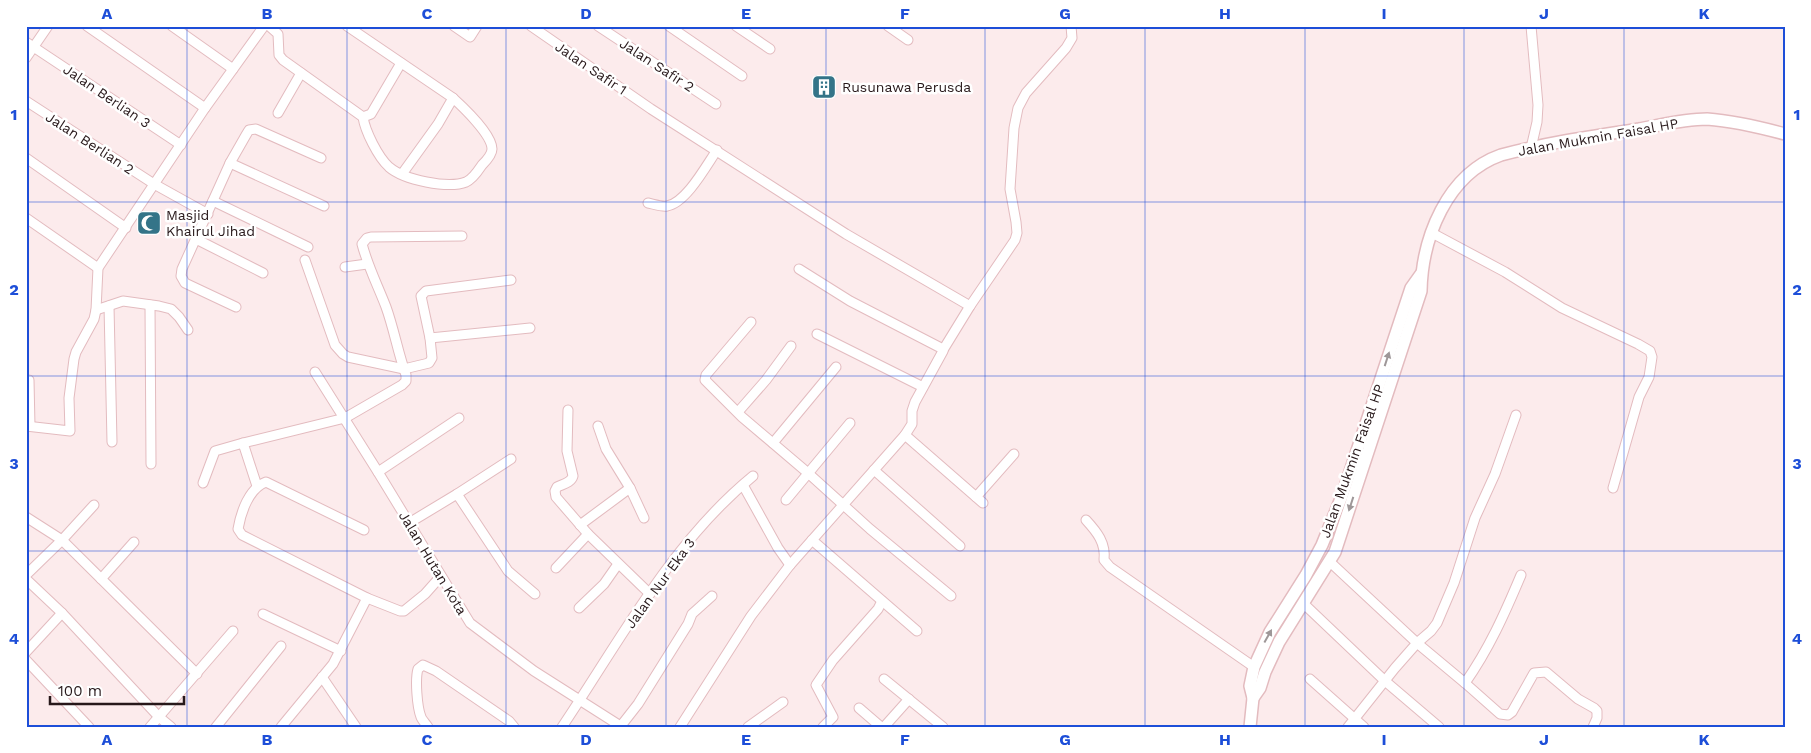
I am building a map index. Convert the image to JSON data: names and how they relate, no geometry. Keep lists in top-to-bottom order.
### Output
{
  "streets": {
    "street": [
      "Jalan Safir 2",
      "Jalan Safir 1",
      "Jalan Berlian 3",
      "Jalan Mukmin Faisal HP",
      "Jalan Berlian 2",
      "Jalan Hutan Kota",
      "Jalan Nur Eka 3"
    ]
  },
  "crossings": [
    ["Jalan Hutan Kota", "Jalan Nur Eka 3"]
  ],
  "places": {
    "building": ["Rusunawa Perusda"],
    "mosque": ["Masjid Khairul Jihad"]
  },
  "scale_bar": "100 m",
  "grid": {
    "columns": [
      "A",
      "B",
      "C",
      "D",
      "E",
      "F",
      "G",
      "H",
      "I",
      "J",
      "K"
    ],
    "rows": [
      "1",
      "2",
      "3",
      "4"
    ]
  }
}
